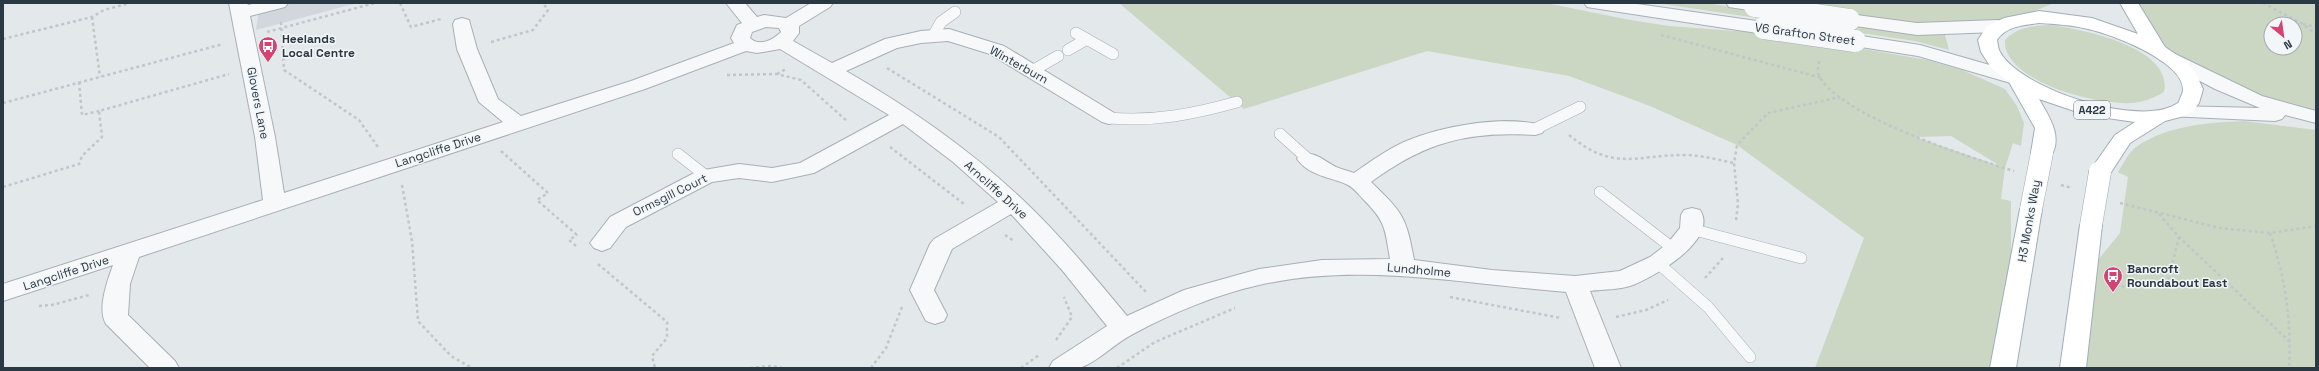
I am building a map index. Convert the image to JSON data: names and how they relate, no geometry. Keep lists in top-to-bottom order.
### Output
{
  "streets": {
    "main road": ["A422", "H3 Monks Way"],
    "street": [
      "V6 Grafton Street",
      "Winterburn",
      "Glovers Lane",
      "Langcliffe Drive",
      "Arncliffe Drive",
      "Ormsgill Court",
      "Lundholme"
    ]
  },
  "crossings": [
    ["V6 Grafton Street", "A422"],
    ["V6 Grafton Street", "H3 Monks Way"],
    ["Winterburn", "Arncliffe Drive"],
    ["Glovers Lane", "Langcliffe Drive"],
    ["A422", "H3 Monks Way"],
    ["Arncliffe Drive", "Ormsgill Court"],
    ["Arncliffe Drive", "Lundholme"]
  ],
  "places": {
    "bus stop": ["Heelands Local Centre", "Bancroft Roundabout East"]
  },
  "north": "bottom right"
}
